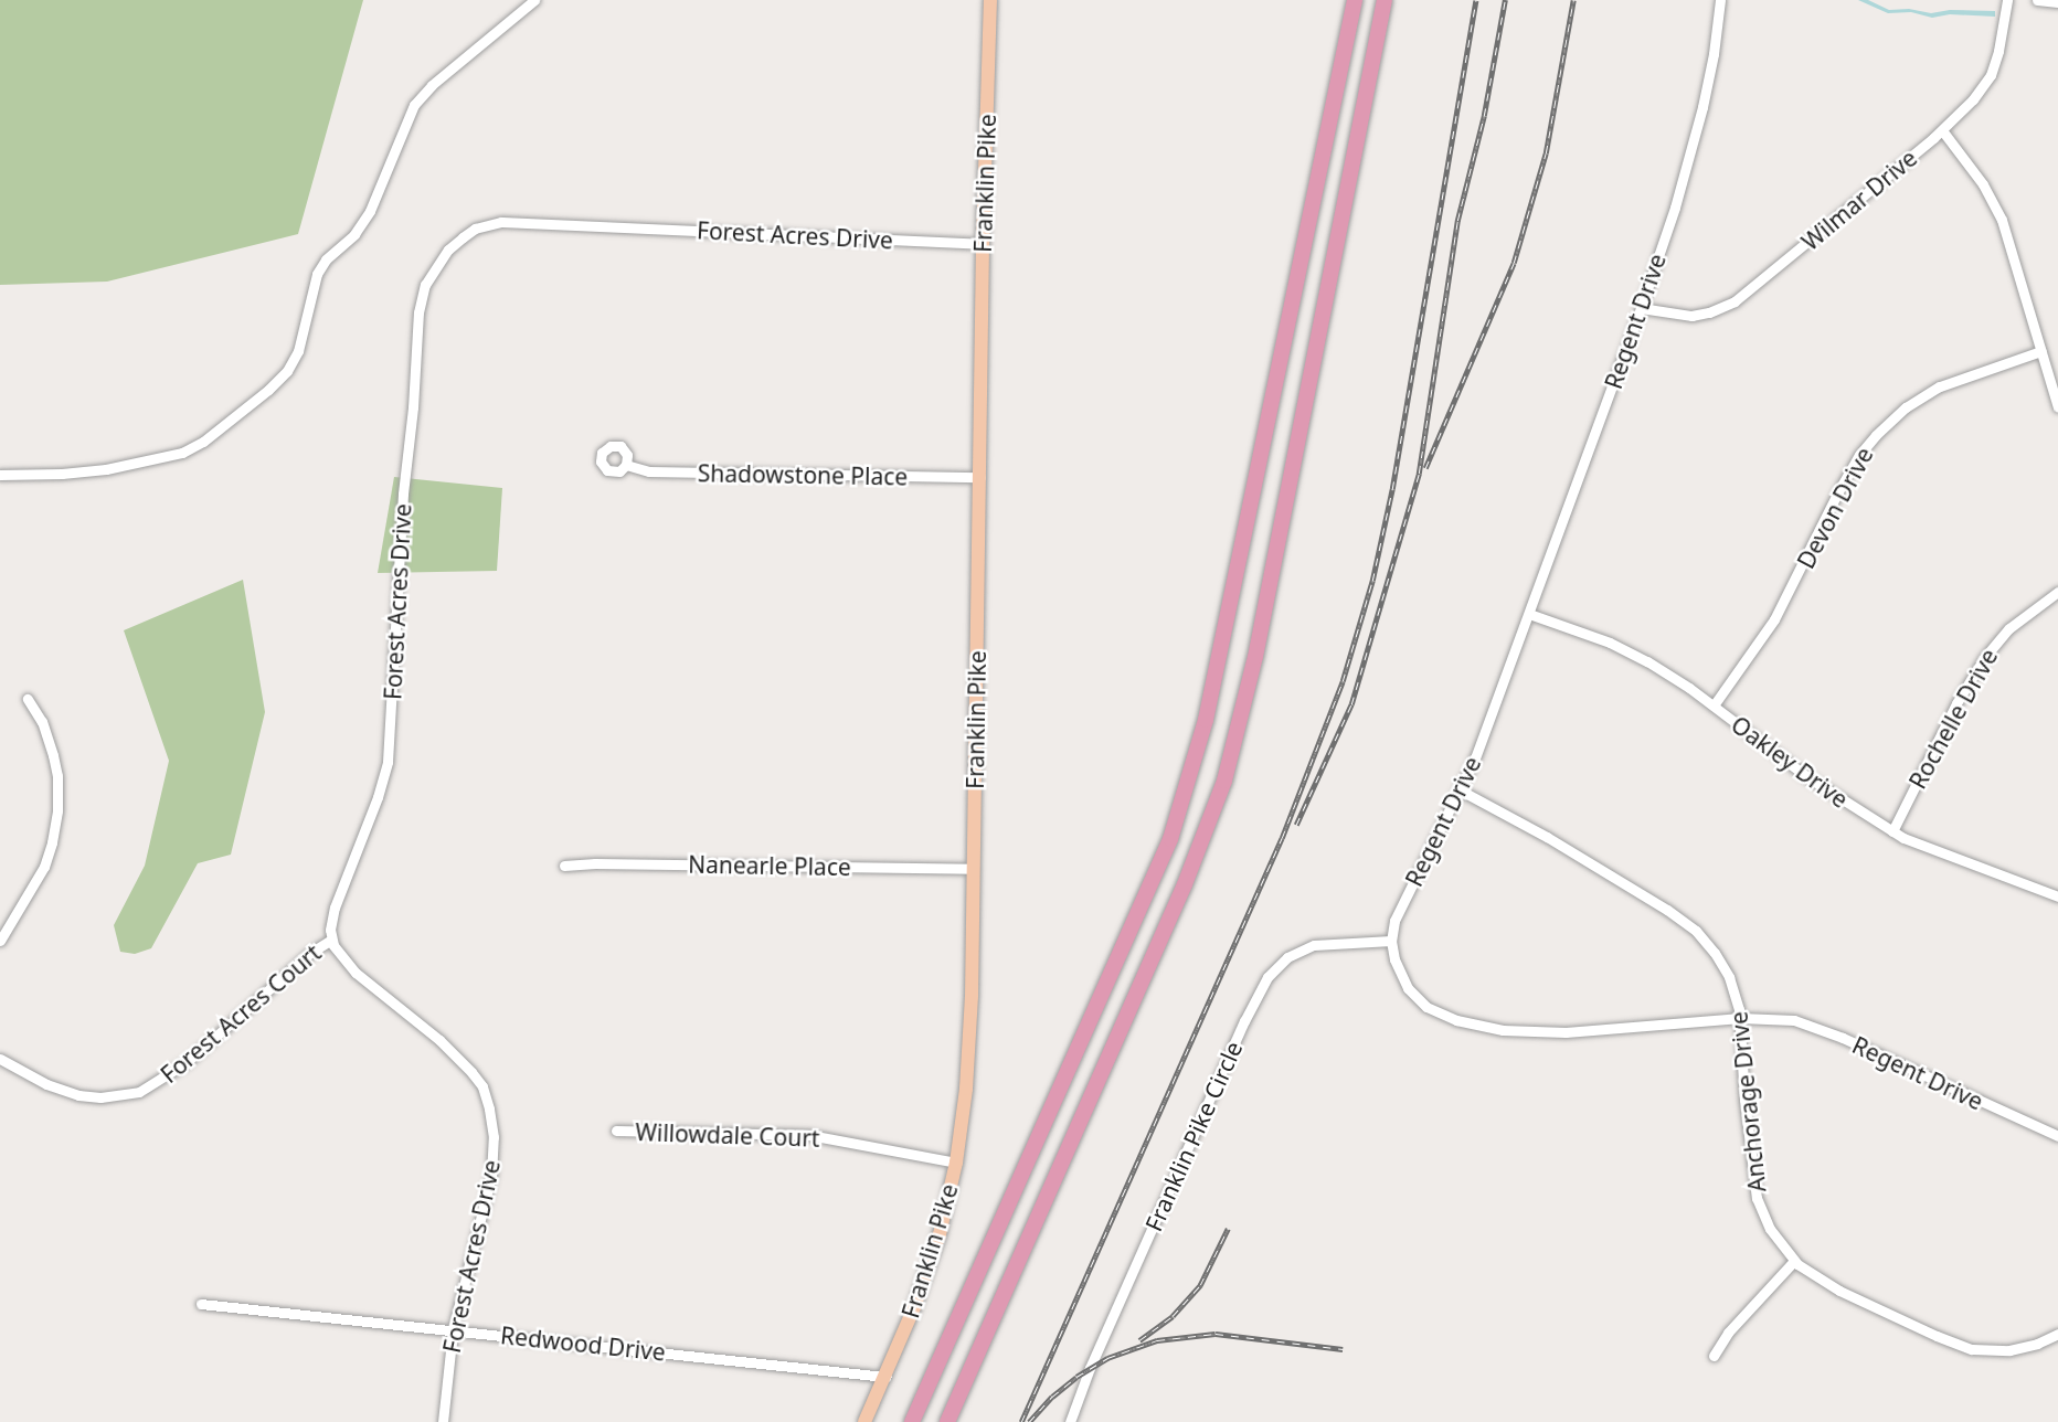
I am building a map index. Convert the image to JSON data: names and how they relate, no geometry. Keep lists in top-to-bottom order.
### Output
{
  "streets": {
    "main road": ["Franklin Pike"],
    "street": [
      "Wilmar Drive",
      "Forest Acres Drive",
      "Regent Drive",
      "Shadowstone Place",
      "Devon Drive",
      "Rochelle Drive",
      "Oakley Drive",
      "Nanearle Place",
      "Forest Acres Court",
      "Anchorage Drive",
      "Willowdale Court",
      "Franklin Pike Circle",
      "Redwood Drive"
    ]
  },
  "crossings": [
    ["Franklin Pike", "Forest Acres Drive"],
    ["Franklin Pike", "Shadowstone Place"],
    ["Franklin Pike", "Nanearle Place"],
    ["Franklin Pike", "Willowdale Court"],
    ["Franklin Pike", "Redwood Drive"],
    ["Wilmar Drive", "Regent Drive"],
    ["Forest Acres Drive", "Forest Acres Court"],
    ["Forest Acres Drive", "Redwood Drive"],
    ["Regent Drive", "Oakley Drive"],
    ["Regent Drive", "Anchorage Drive"],
    ["Regent Drive", "Franklin Pike Circle"],
    ["Devon Drive", "Oakley Drive"],
    ["Rochelle Drive", "Oakley Drive"]
  ]
}
